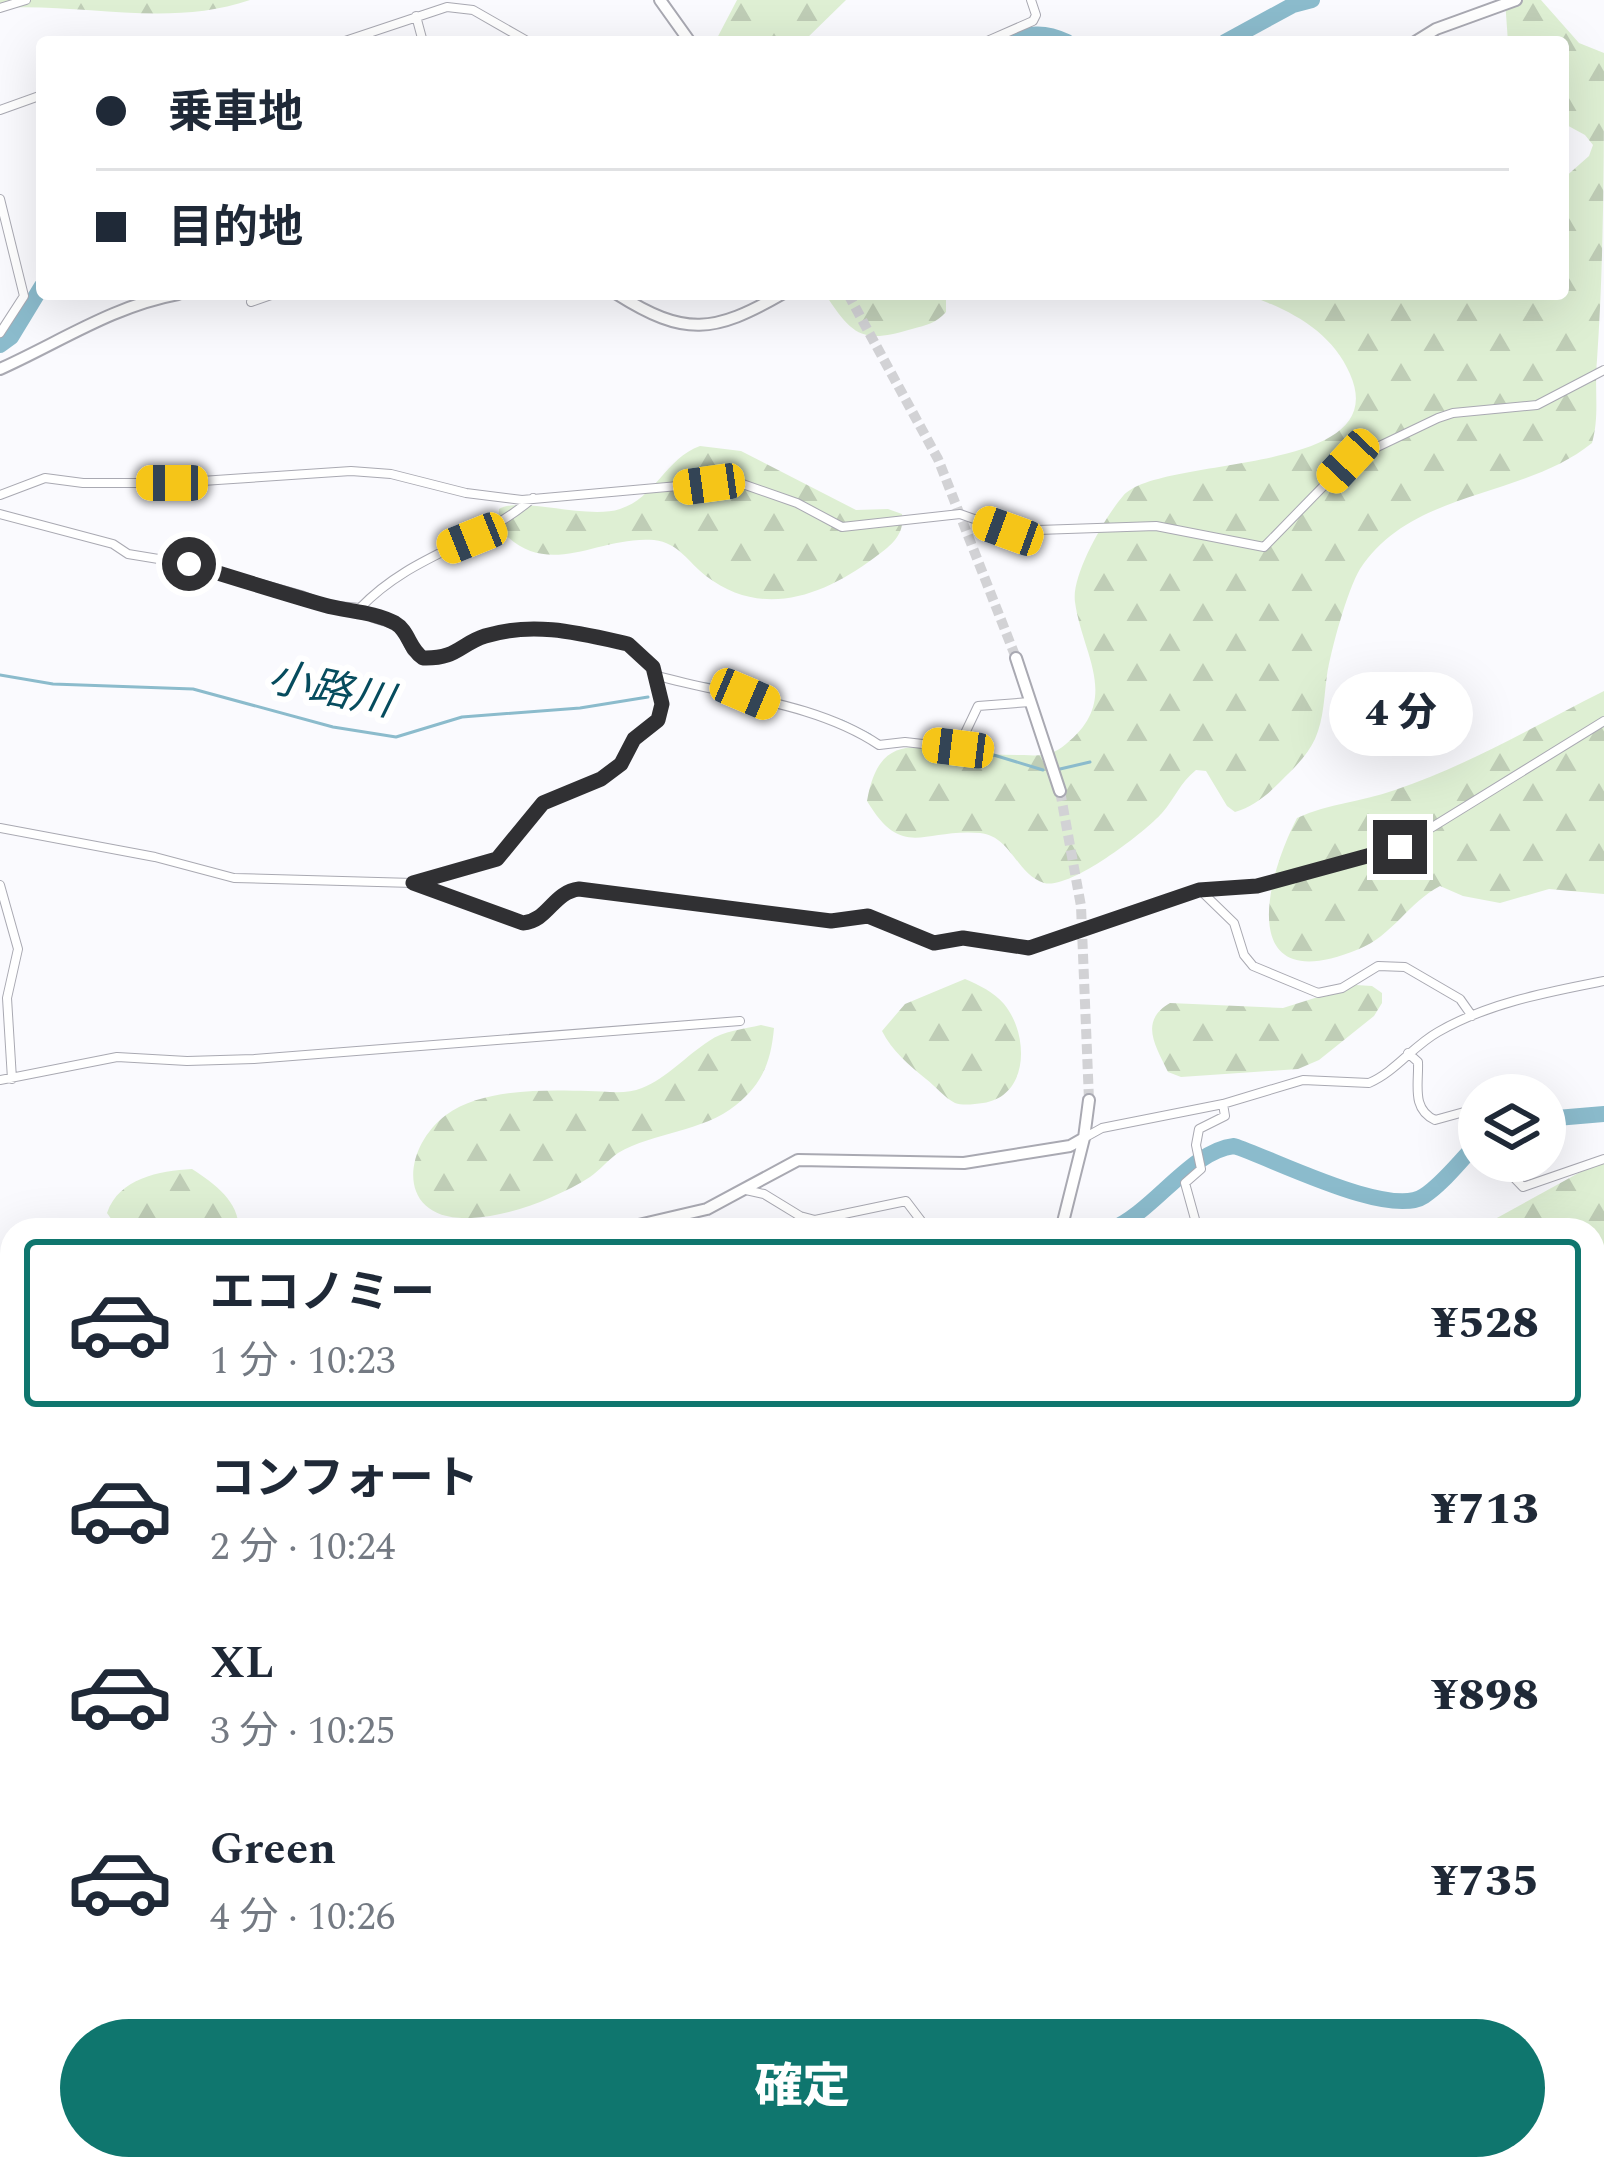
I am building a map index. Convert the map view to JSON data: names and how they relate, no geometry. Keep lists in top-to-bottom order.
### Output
{
  "water": ["小路川"],
  "page": {
    "banner": ["乗車地", "目的地"],
    "bubble": "4 分",
    "list": [
      {
        "name": "エコノミー",
        "note": "1 分 · 10:23",
        "value": "¥528"
      },
      {
        "name": "コンフォート",
        "note": "2 分 · 10:24",
        "value": "¥713"
      },
      {
        "name": "XL",
        "note": "3 分 · 10:25",
        "value": "¥898"
      },
      {
        "name": "Green",
        "note": "4 分 · 10:26",
        "value": "¥735"
      }
    ],
    "buttons": "確定"
  }
}
